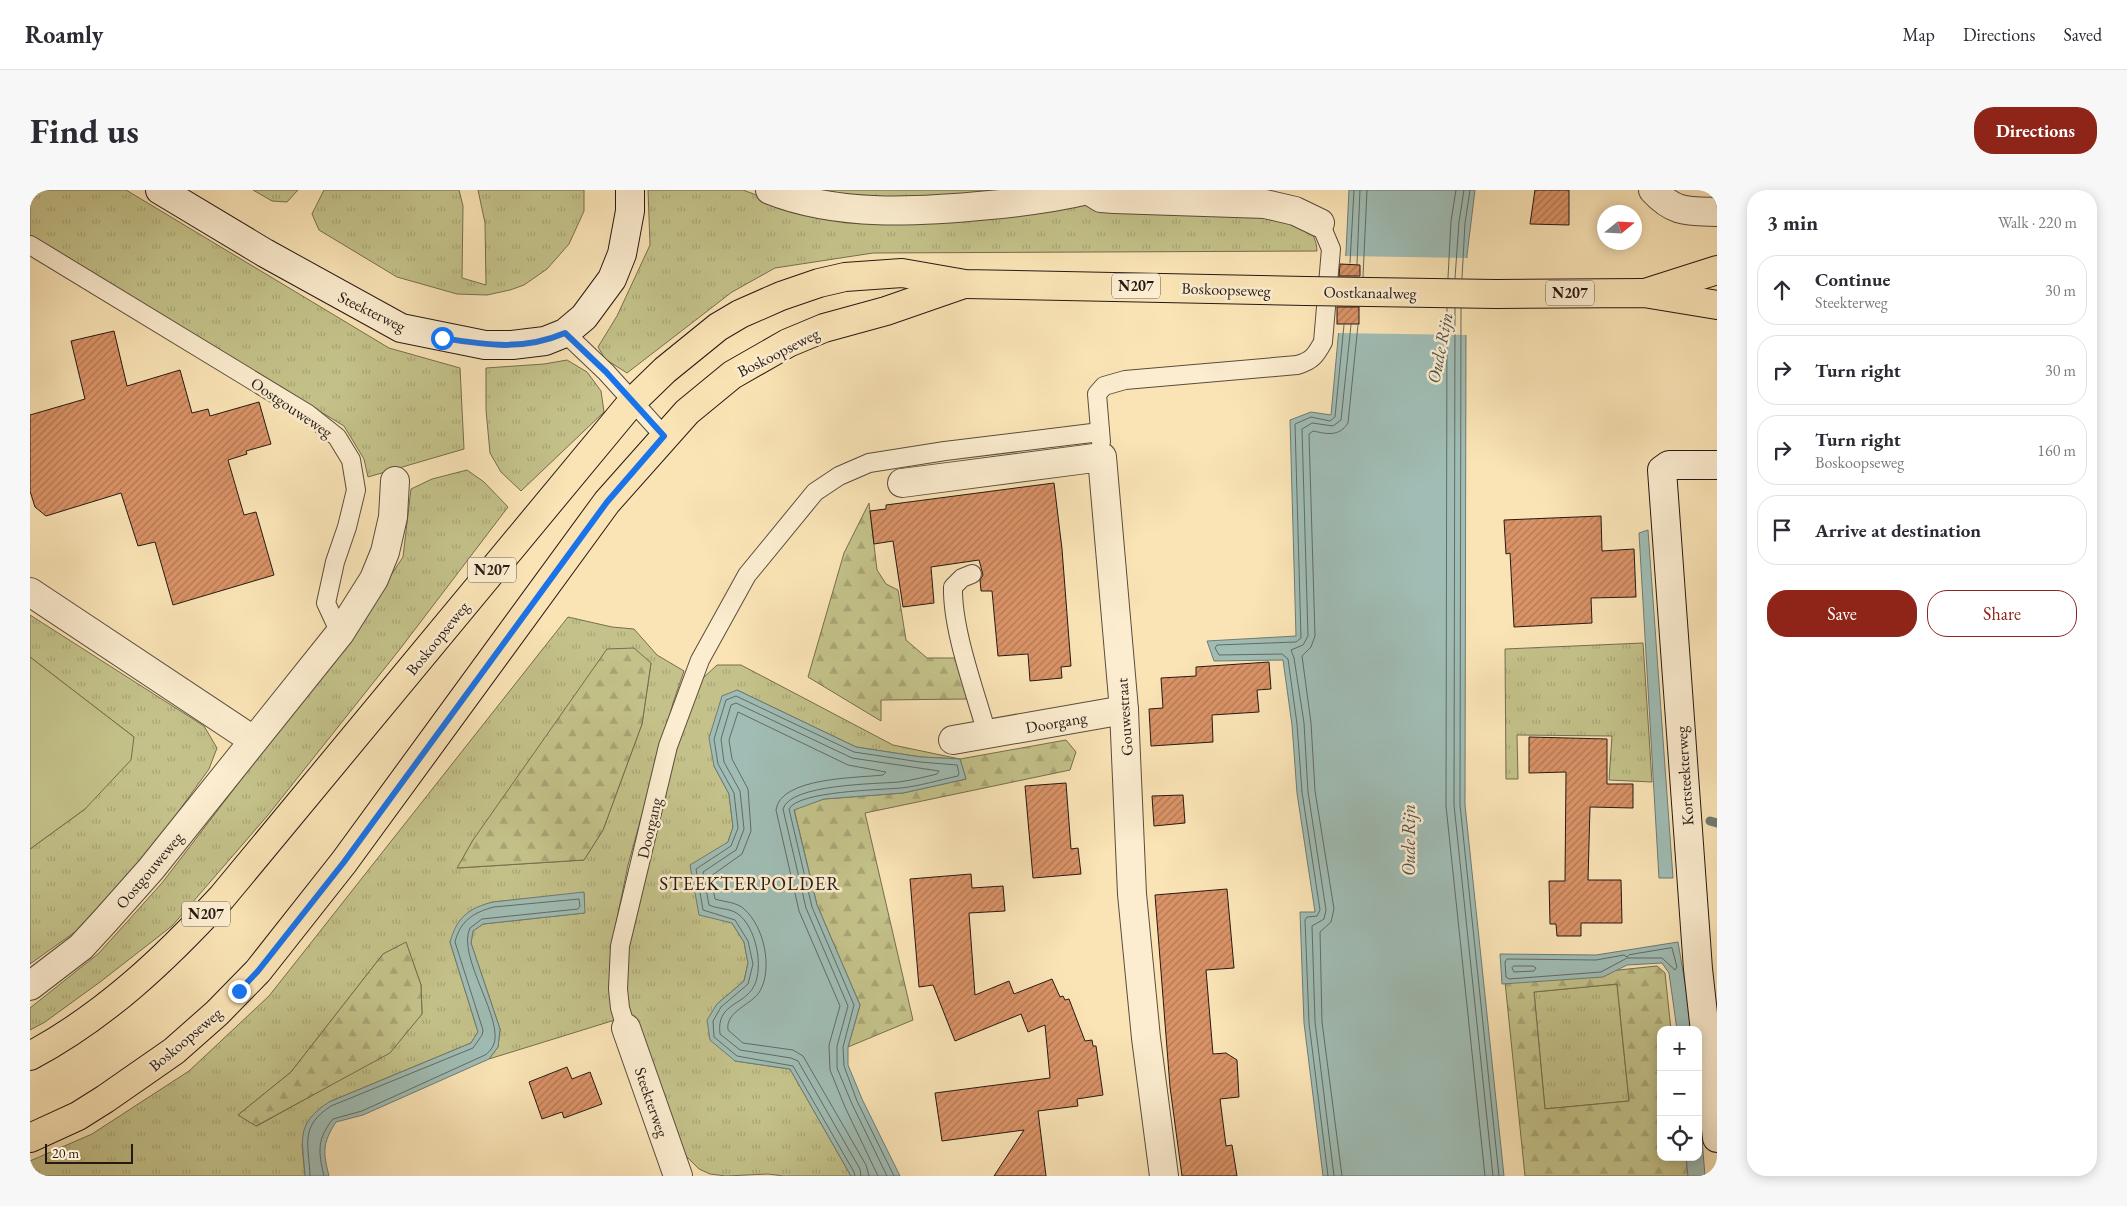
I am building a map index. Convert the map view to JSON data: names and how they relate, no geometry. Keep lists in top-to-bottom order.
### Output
{
  "streets": {
    "main road": ["N207", "Boskoopseweg", "Oostkanaalweg"],
    "street": [
      "Steekterweg",
      "Oostgouweweg",
      "Gouwestraat",
      "Doorgang",
      "Kortsteekterweg"
    ]
  },
  "crossings": [
    ["Boskoopseweg", "Oostkanaalweg"],
    ["Steekterweg", "Doorgang"],
    ["Gouwestraat", "Doorgang"]
  ],
  "districts": ["STEEKTERPOLDER"],
  "water": ["Oude Rijn"],
  "scale_bar": "20 m",
  "north": "right",
  "page": {
    "header": "Roamly",
    "nav": ["Map", "Directions", "Saved"],
    "buttons": [
      "Directions",
      ["Save", "Share"]
    ],
    "title": "Find us",
    "heading": ["3 min", "Walk · 220 m"],
    "list": [
      ["Continue", "Steekterweg", "30 m"],
      ["Turn right", "30 m"],
      ["Turn right", "Boskoopseweg", "160 m"],
      "Arrive at destination"
    ],
    "map_buttons": ["+", "−"],
    "scale": "20 m"
  }
}
